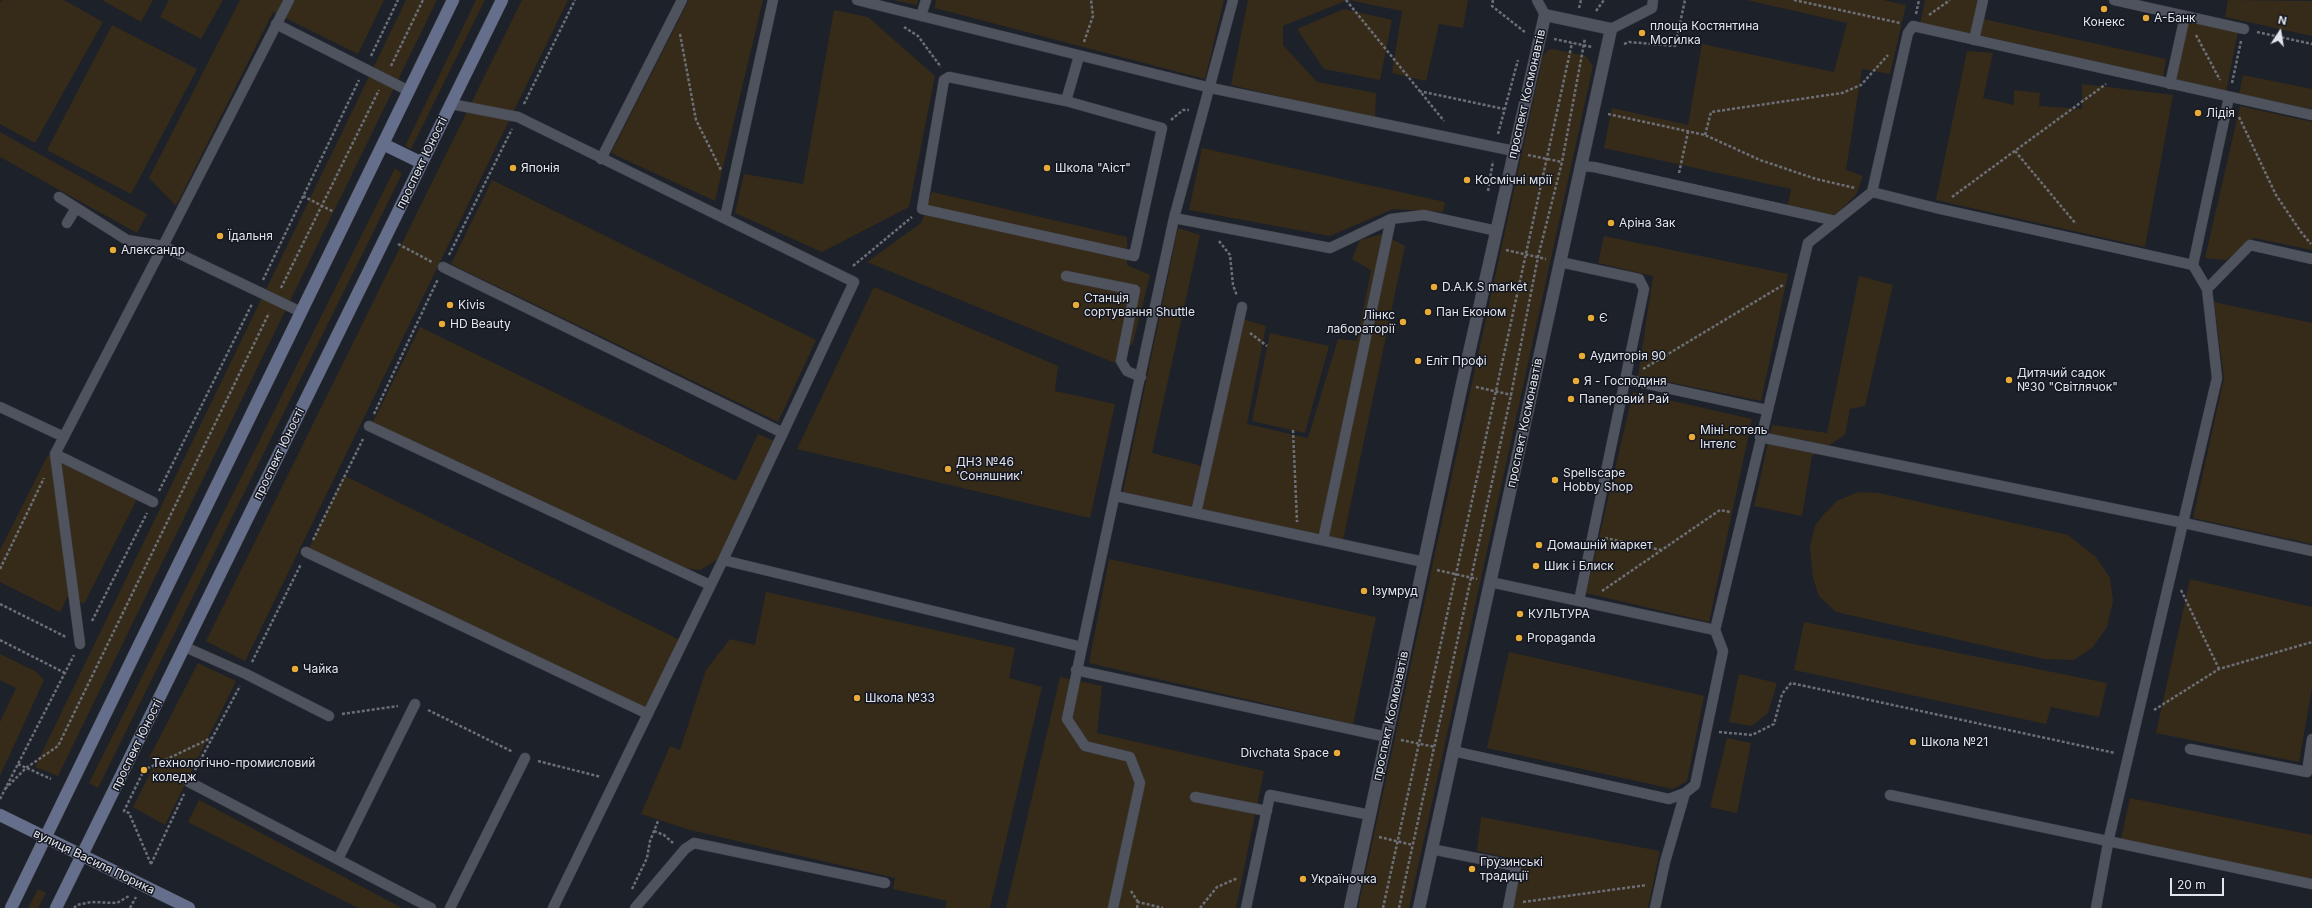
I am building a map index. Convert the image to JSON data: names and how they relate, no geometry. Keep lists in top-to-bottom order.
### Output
{
  "streets": {
    "main road": ["проспект Юності", "вулиця Василя Порика"],
    "street": ["проспект Космонавтів"]
  },
  "crossings": [
    ["проспект Юності", "вулиця Василя Порика"]
  ],
  "places": [
    "Конекс",
    "А-Банк",
    "площа Костянтина Могилка",
    "Лідія",
    "Японія",
    "Школа \"Аіст\"",
    "Космічні мрії",
    "Аріна Зак",
    "Їдальня",
    "Александр",
    "D.A.K.S market",
    "Kivis",
    "Станція сортування Shuttle",
    "Пан Економ",
    "Є",
    "Лінкс лабораторії",
    "HD Beauty",
    "Аудиторія 90",
    "Еліт Профі",
    "Дитячий садок №30 \"Світлячок\"",
    "Я - Господиня",
    "Паперовий Рай",
    "Міні-готель Інтелс",
    "ДНЗ №46 'Соняшник'",
    "Spellscape Hobby Shop",
    "Домашній маркет",
    "Шик і Блиск",
    "Ізумруд",
    "КУЛЬТУРА",
    "Propaganda",
    "Чайка",
    "Школа №33",
    "Школа №21",
    "Divchata Space",
    "Технологічно-промисловий коледж",
    "Грузинські традиції",
    "Україночка"
  ],
  "scale_bar": "20 m",
  "north": "top"
}
